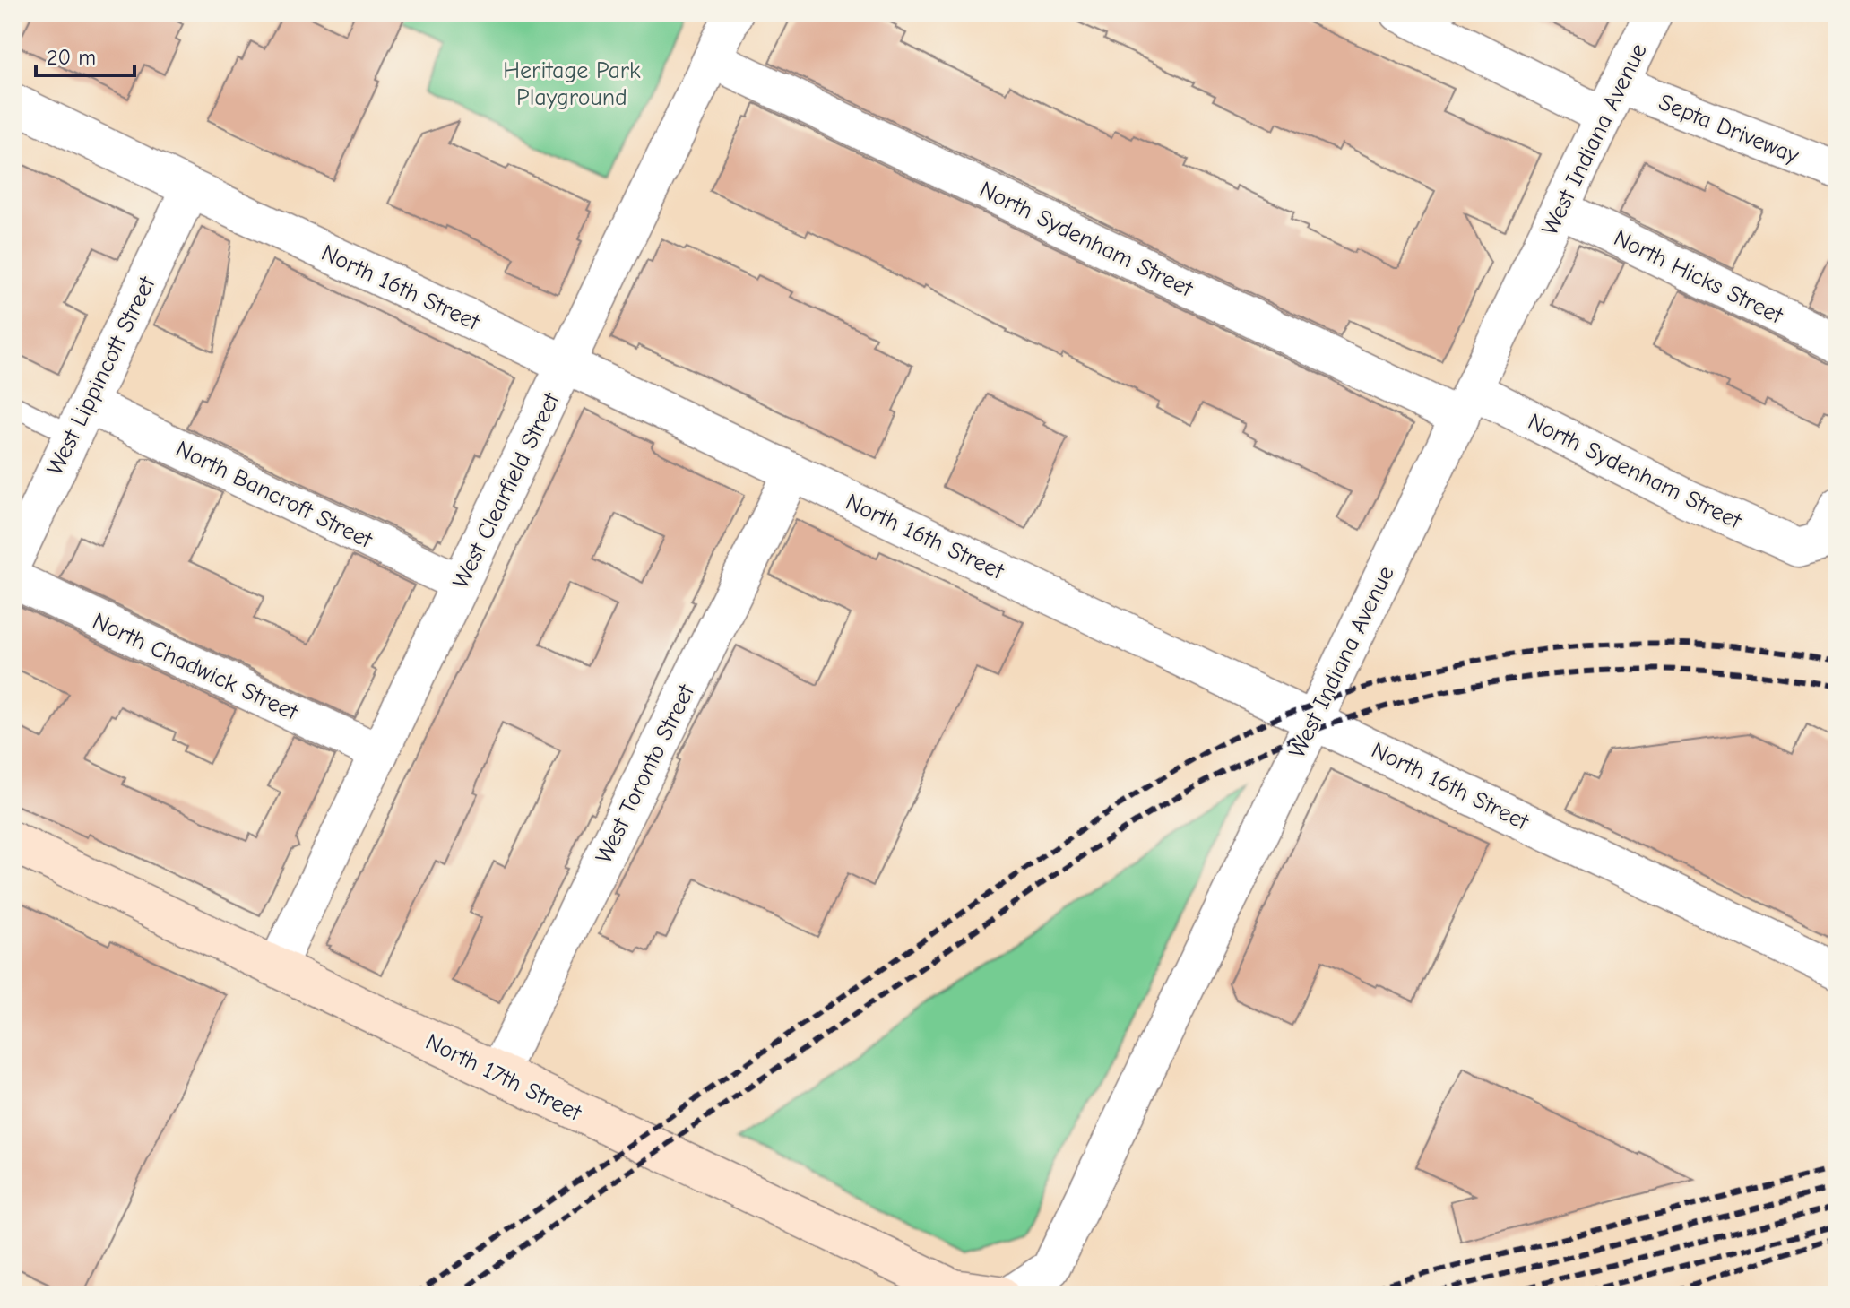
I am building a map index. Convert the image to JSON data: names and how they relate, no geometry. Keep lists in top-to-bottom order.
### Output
{
  "streets": {
    "street": [
      "Septa Driveway",
      "West Indiana Avenue",
      "North Sydenham Street",
      "North Hicks Street",
      "North 16th Street",
      "West Lippincott Street",
      "West Clearfield Street",
      "North Bancroft Street",
      "North Chadwick Street",
      "West Toronto Street",
      "North 17th Street"
    ]
  },
  "crossings": [
    ["Septa Driveway", "West Indiana Avenue"],
    ["West Indiana Avenue", "North Sydenham Street"],
    ["West Indiana Avenue", "North Hicks Street"],
    ["West Indiana Avenue", "North 16th Street"],
    ["North Sydenham Street", "West Clearfield Street"],
    ["North 16th Street", "West Lippincott Street"],
    ["North 16th Street", "West Clearfield Street"],
    ["North 16th Street", "West Toronto Street"],
    ["West Lippincott Street", "North Bancroft Street"],
    ["West Clearfield Street", "North Bancroft Street"],
    ["West Clearfield Street", "North Chadwick Street"],
    ["West Clearfield Street", "North 17th Street"],
    ["West Toronto Street", "North 17th Street"]
  ],
  "parks": ["Heritage Park Playground"],
  "scale_bar": "20 m"
}
